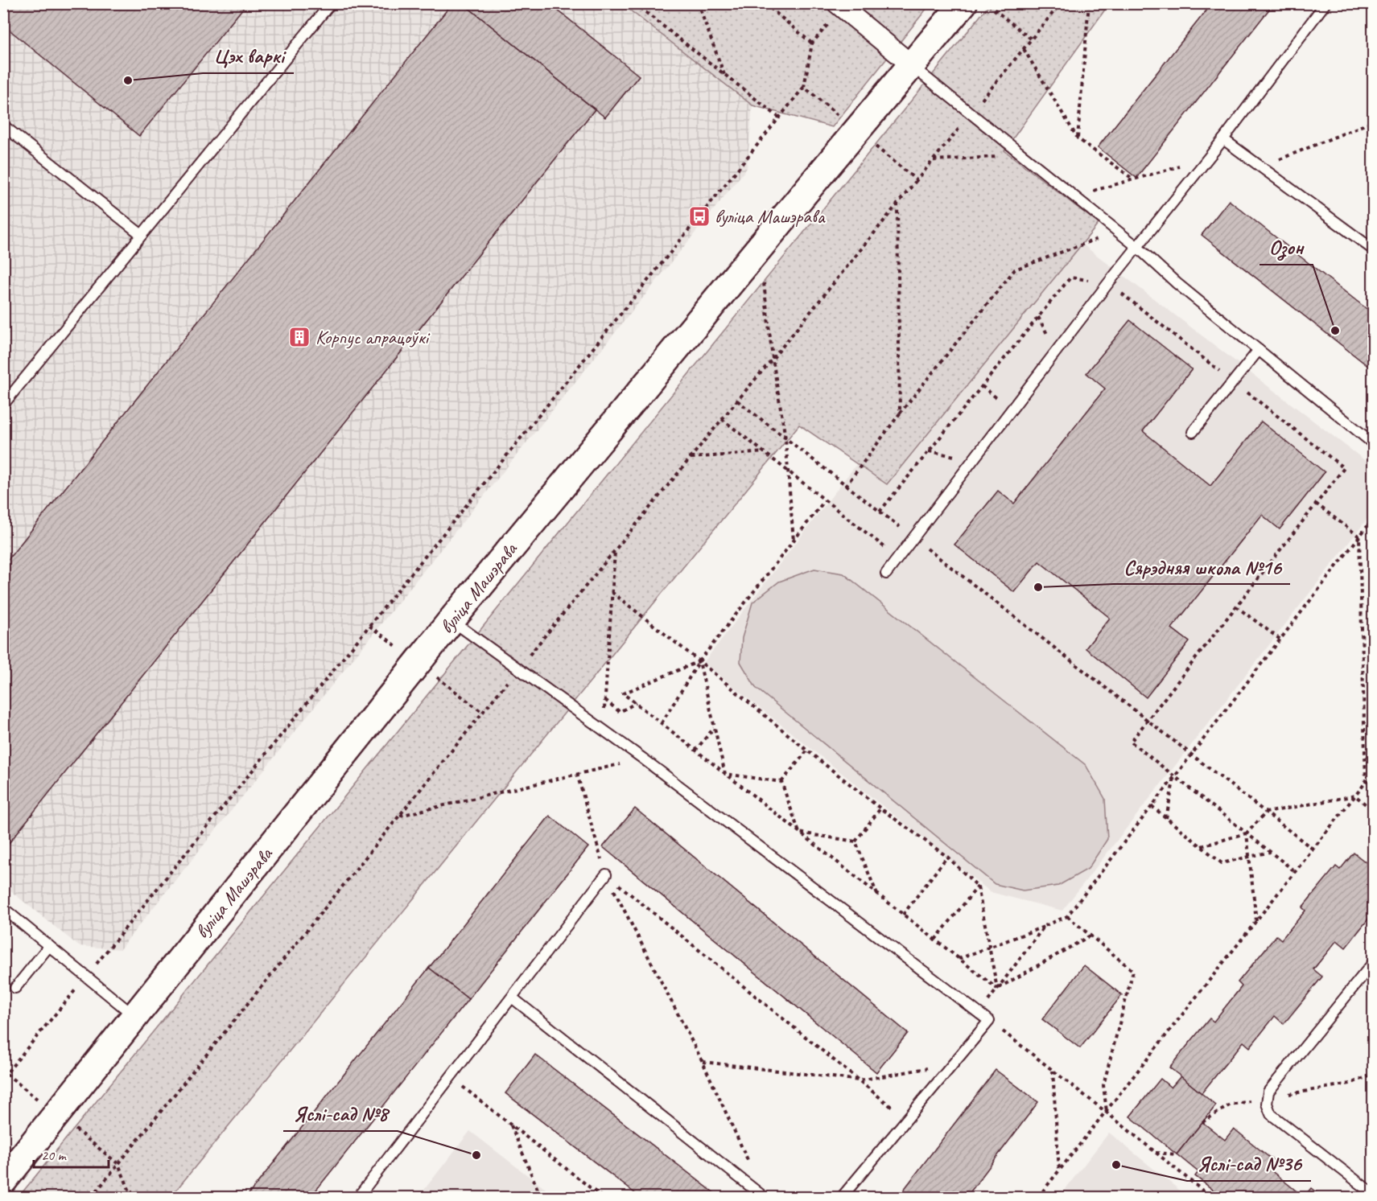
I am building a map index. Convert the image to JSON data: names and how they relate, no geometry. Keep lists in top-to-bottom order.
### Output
{
  "streets": {
    "street": ["вуліца Машэрава"]
  },
  "places": {
    "other": [
      "Цэх варкі",
      "Озон",
      "Сярэдняя школа №16",
      "Яслі-сад №8",
      "Яслі-сад №36"
    ],
    "bus stop": ["вуліца Машэрава"],
    "building": ["Корпус апрацоўкі"]
  },
  "scale_bar": "20 m"
}
